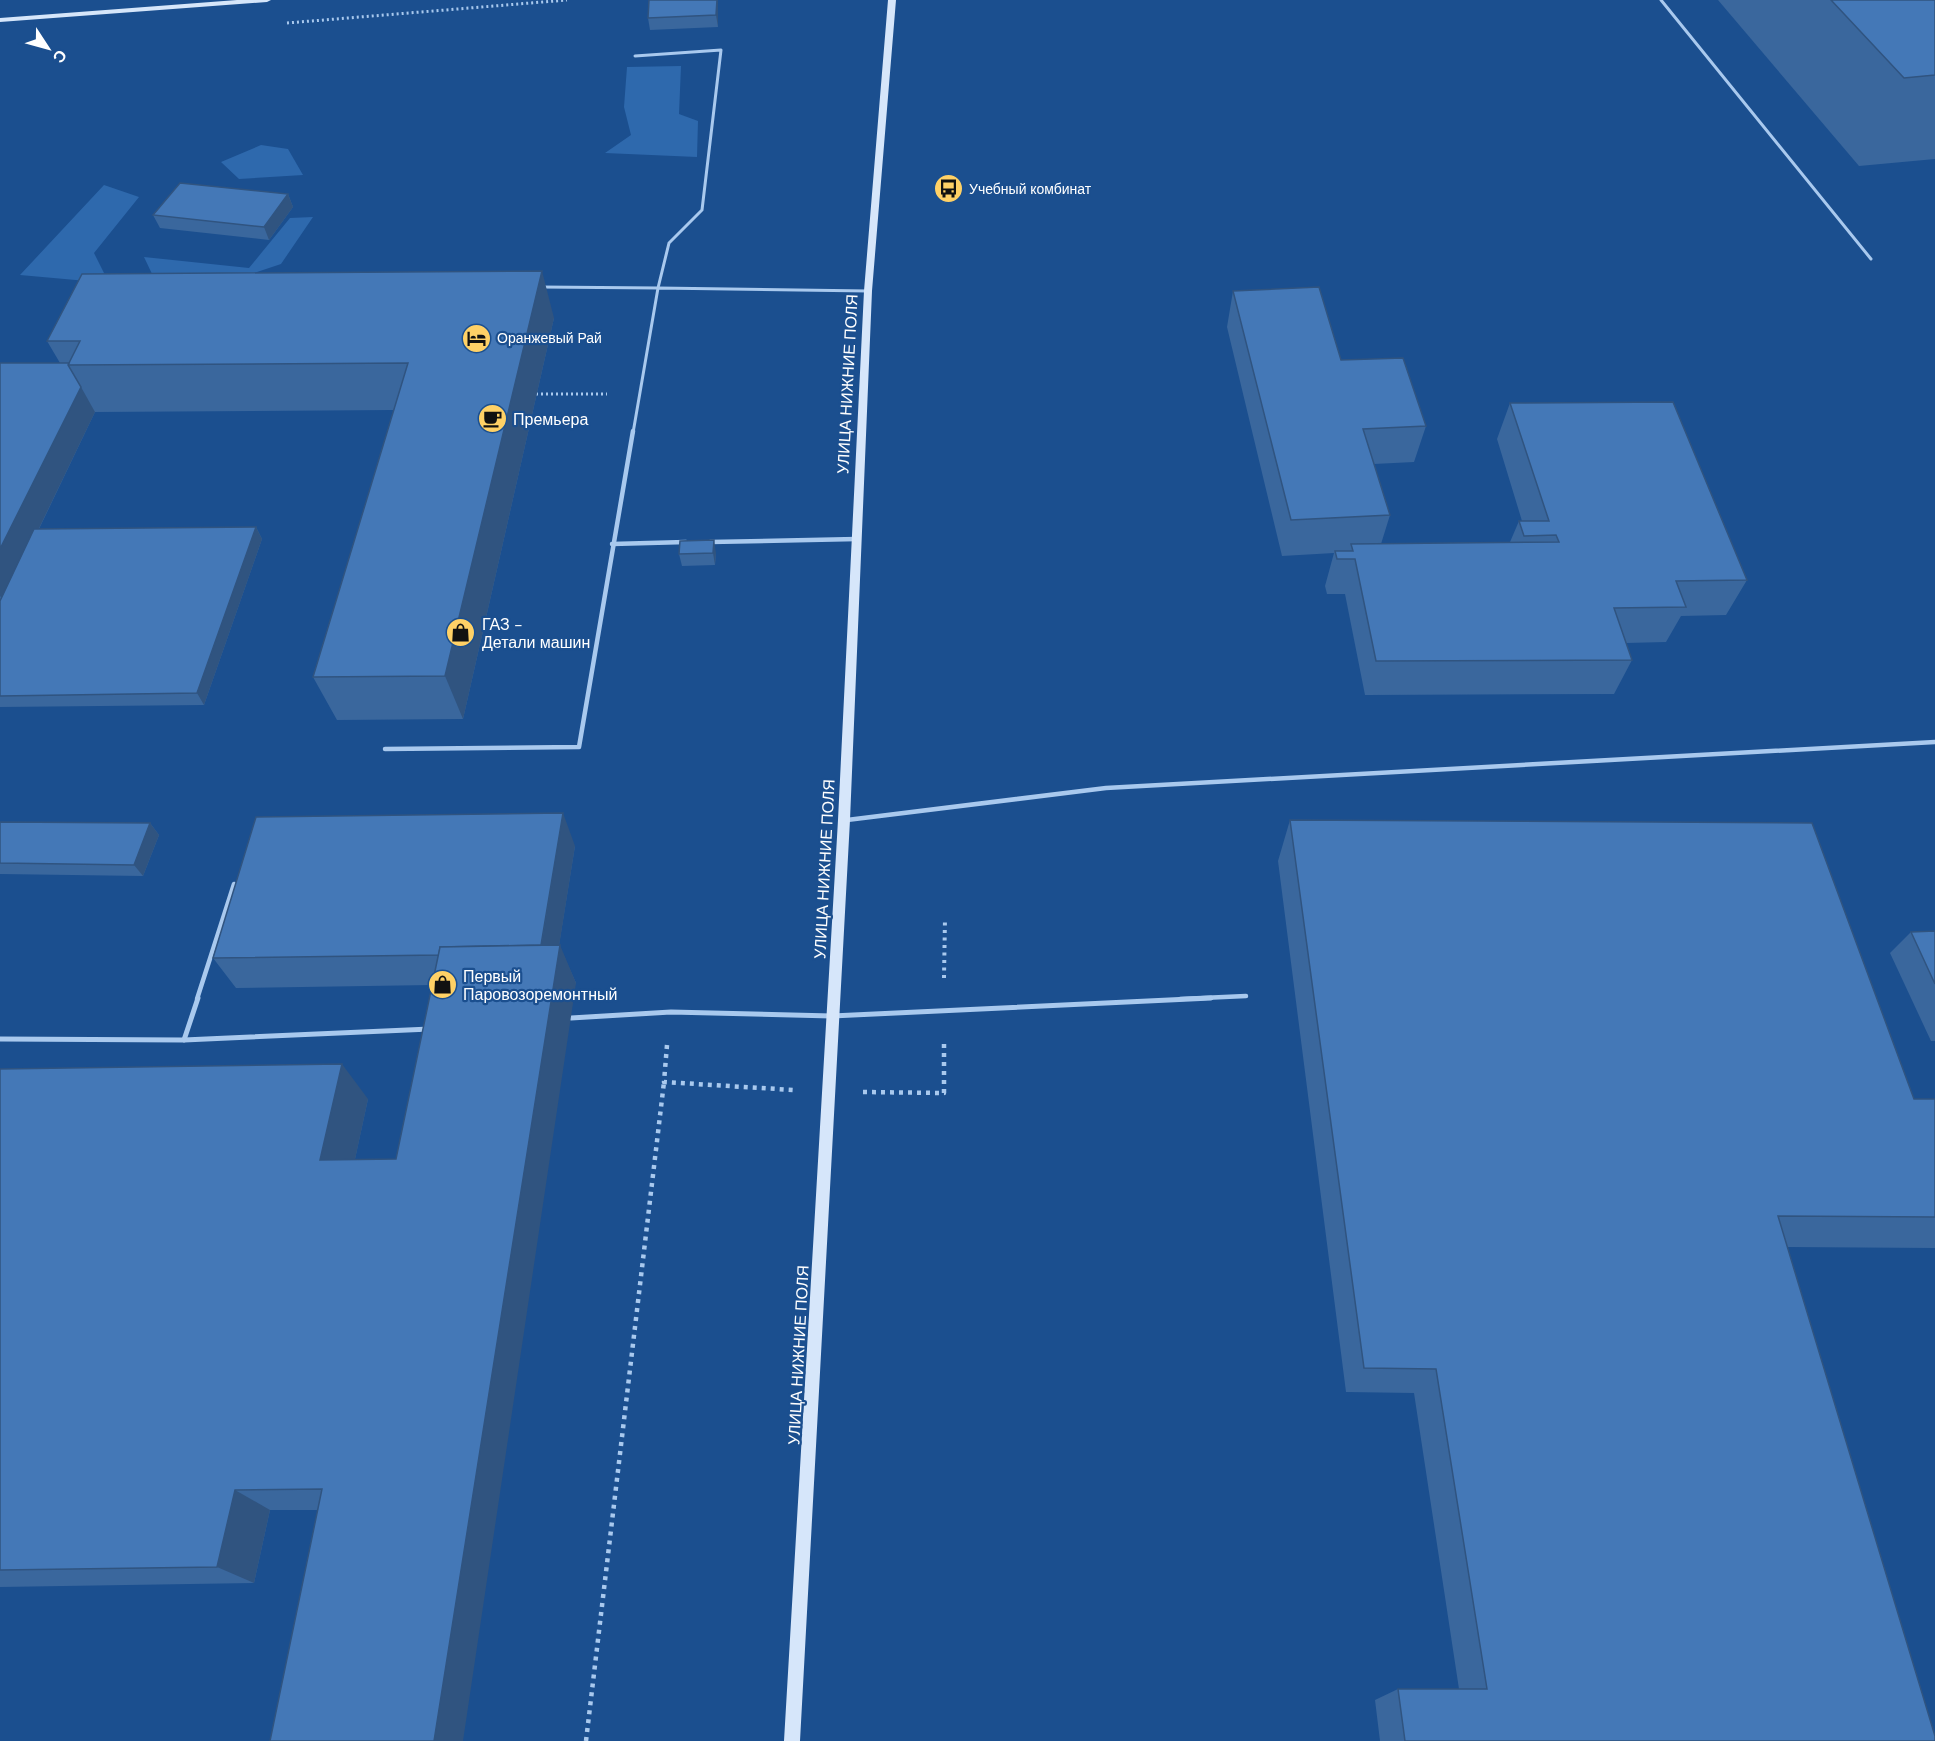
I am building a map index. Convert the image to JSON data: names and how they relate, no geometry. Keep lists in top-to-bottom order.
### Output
{
  "streets": {
    "main road": ["УЛИЦА НИЖНИЕ ПОЛЯ"]
  },
  "places": {
    "bus stop": ["Учебный комбинат"],
    "hotel": ["Оранжевый Рай"],
    "cafe": ["Премьера"],
    "shop": ["ГАЗ - Детали машин", "Первый Паровозоремонтный"]
  },
  "north": "bottom right"
}
